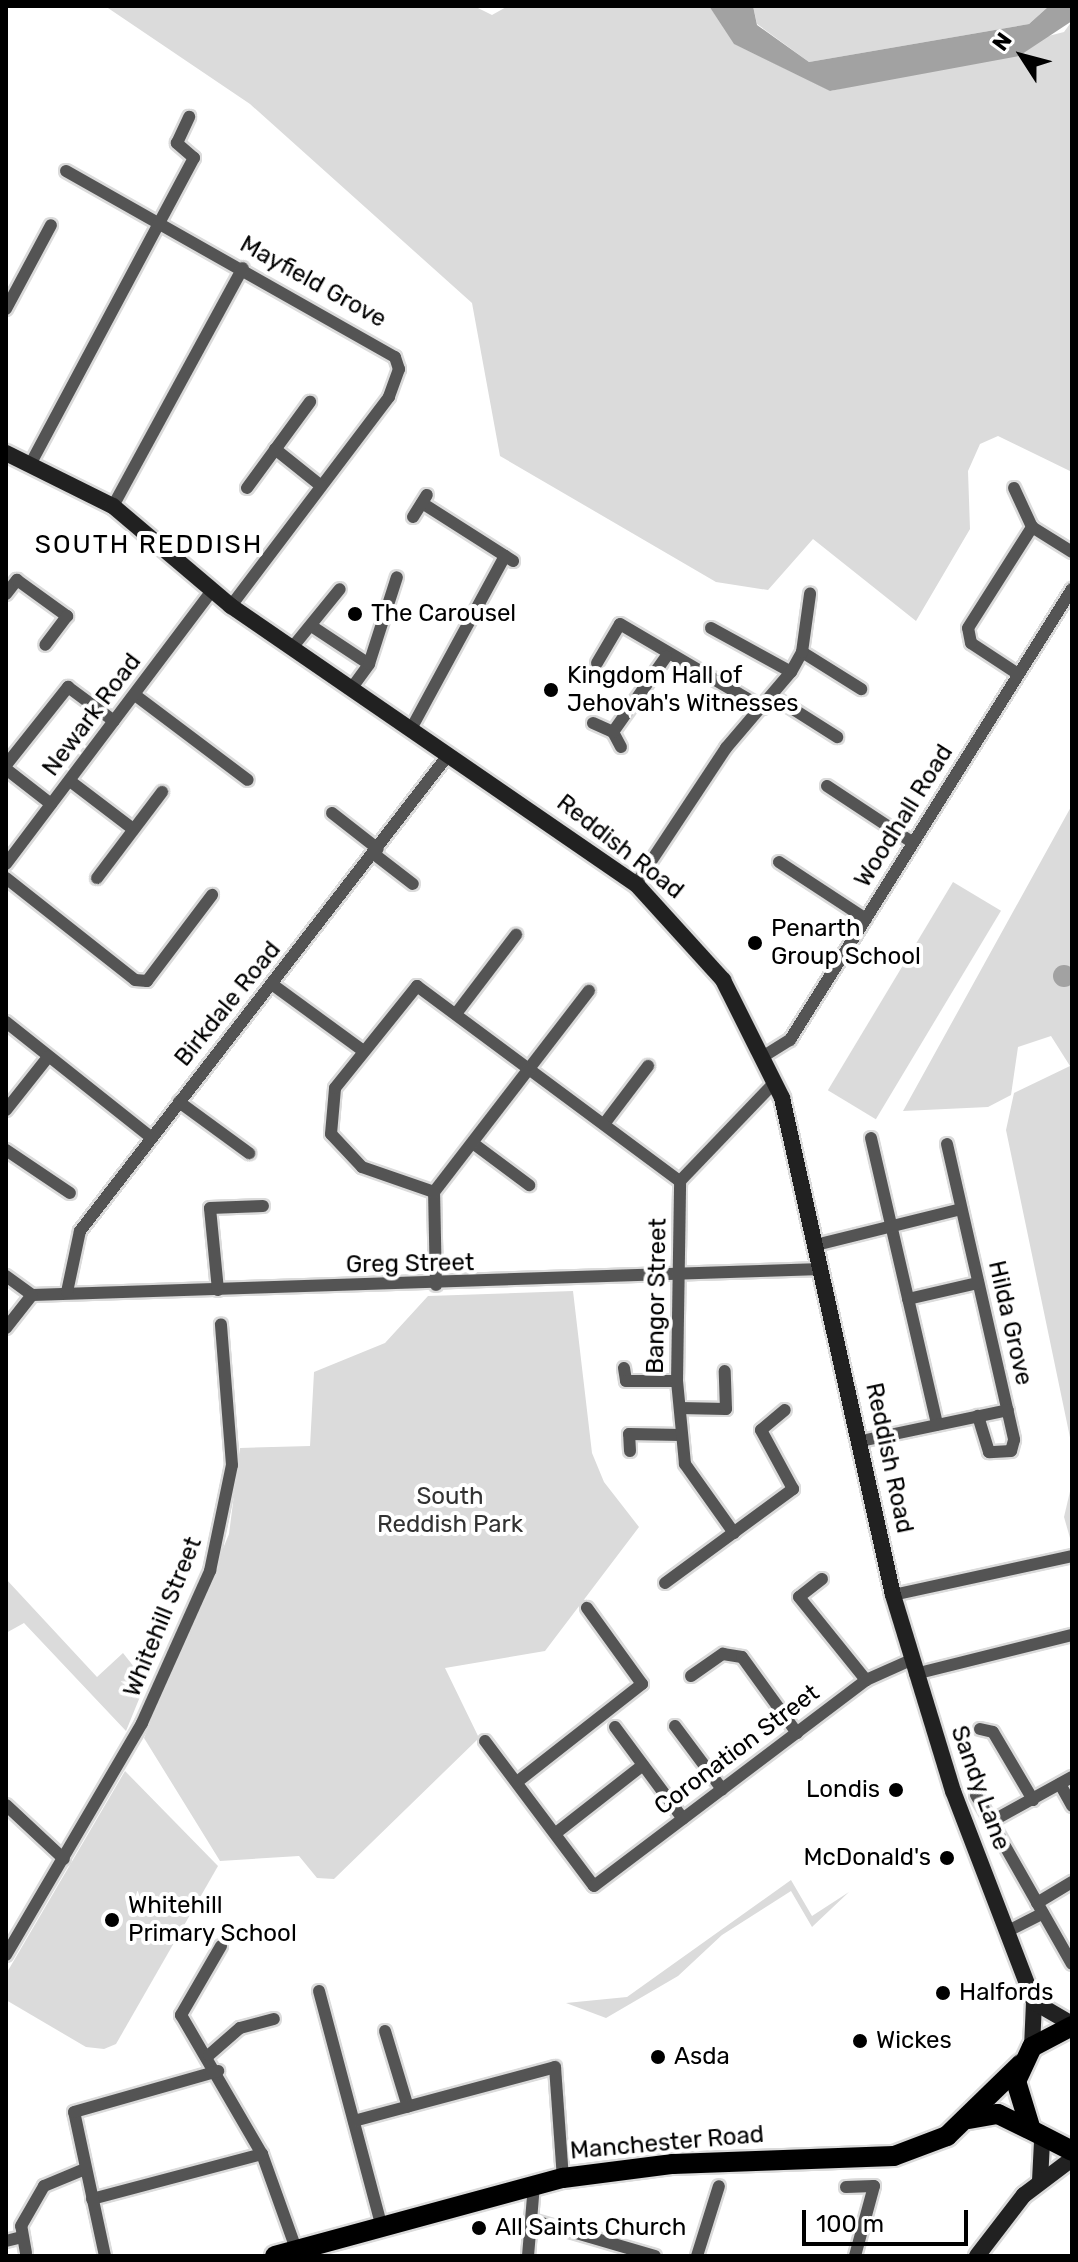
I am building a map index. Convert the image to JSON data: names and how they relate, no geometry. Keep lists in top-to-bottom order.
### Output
{
  "streets": {
    "main road": ["Reddish Road", "Sandy Lane", "Manchester Road"],
    "street": [
      "Mayfield Grove",
      "Newark Road",
      "Woodhall Road",
      "Birkdale Road",
      "Greg Street",
      "Bangor Street",
      "Hilda Grove",
      "Whitehill Street",
      "Coronation Street"
    ]
  },
  "crossings": [
    ["Mayfield Grove", "Reddish Road"],
    ["Newark Road", "Reddish Road"],
    ["Woodhall Road", "Reddish Road"],
    ["Reddish Road", "Birkdale Road"],
    ["Reddish Road", "Greg Street"],
    ["Reddish Road", "Coronation Street"],
    ["Reddish Road", "Sandy Lane"],
    ["Birkdale Road", "Greg Street"],
    ["Greg Street", "Bangor Street"],
    ["Coronation Street", "Sandy Lane"],
    ["Sandy Lane", "Manchester Road"]
  ],
  "districts": ["SOUTH REDDISH"],
  "parks": ["South Reddish Park"],
  "places": [
    "The Carousel",
    "Kingdom Hall of Jehovah's Witnesses",
    "Penarth Group School",
    "Londis",
    "McDonald's",
    "Whitehill Primary School",
    "Halfords",
    "Wickes",
    "Asda",
    "All Saints Church"
  ],
  "scale_bar": "100 m",
  "north": "top left"
}
